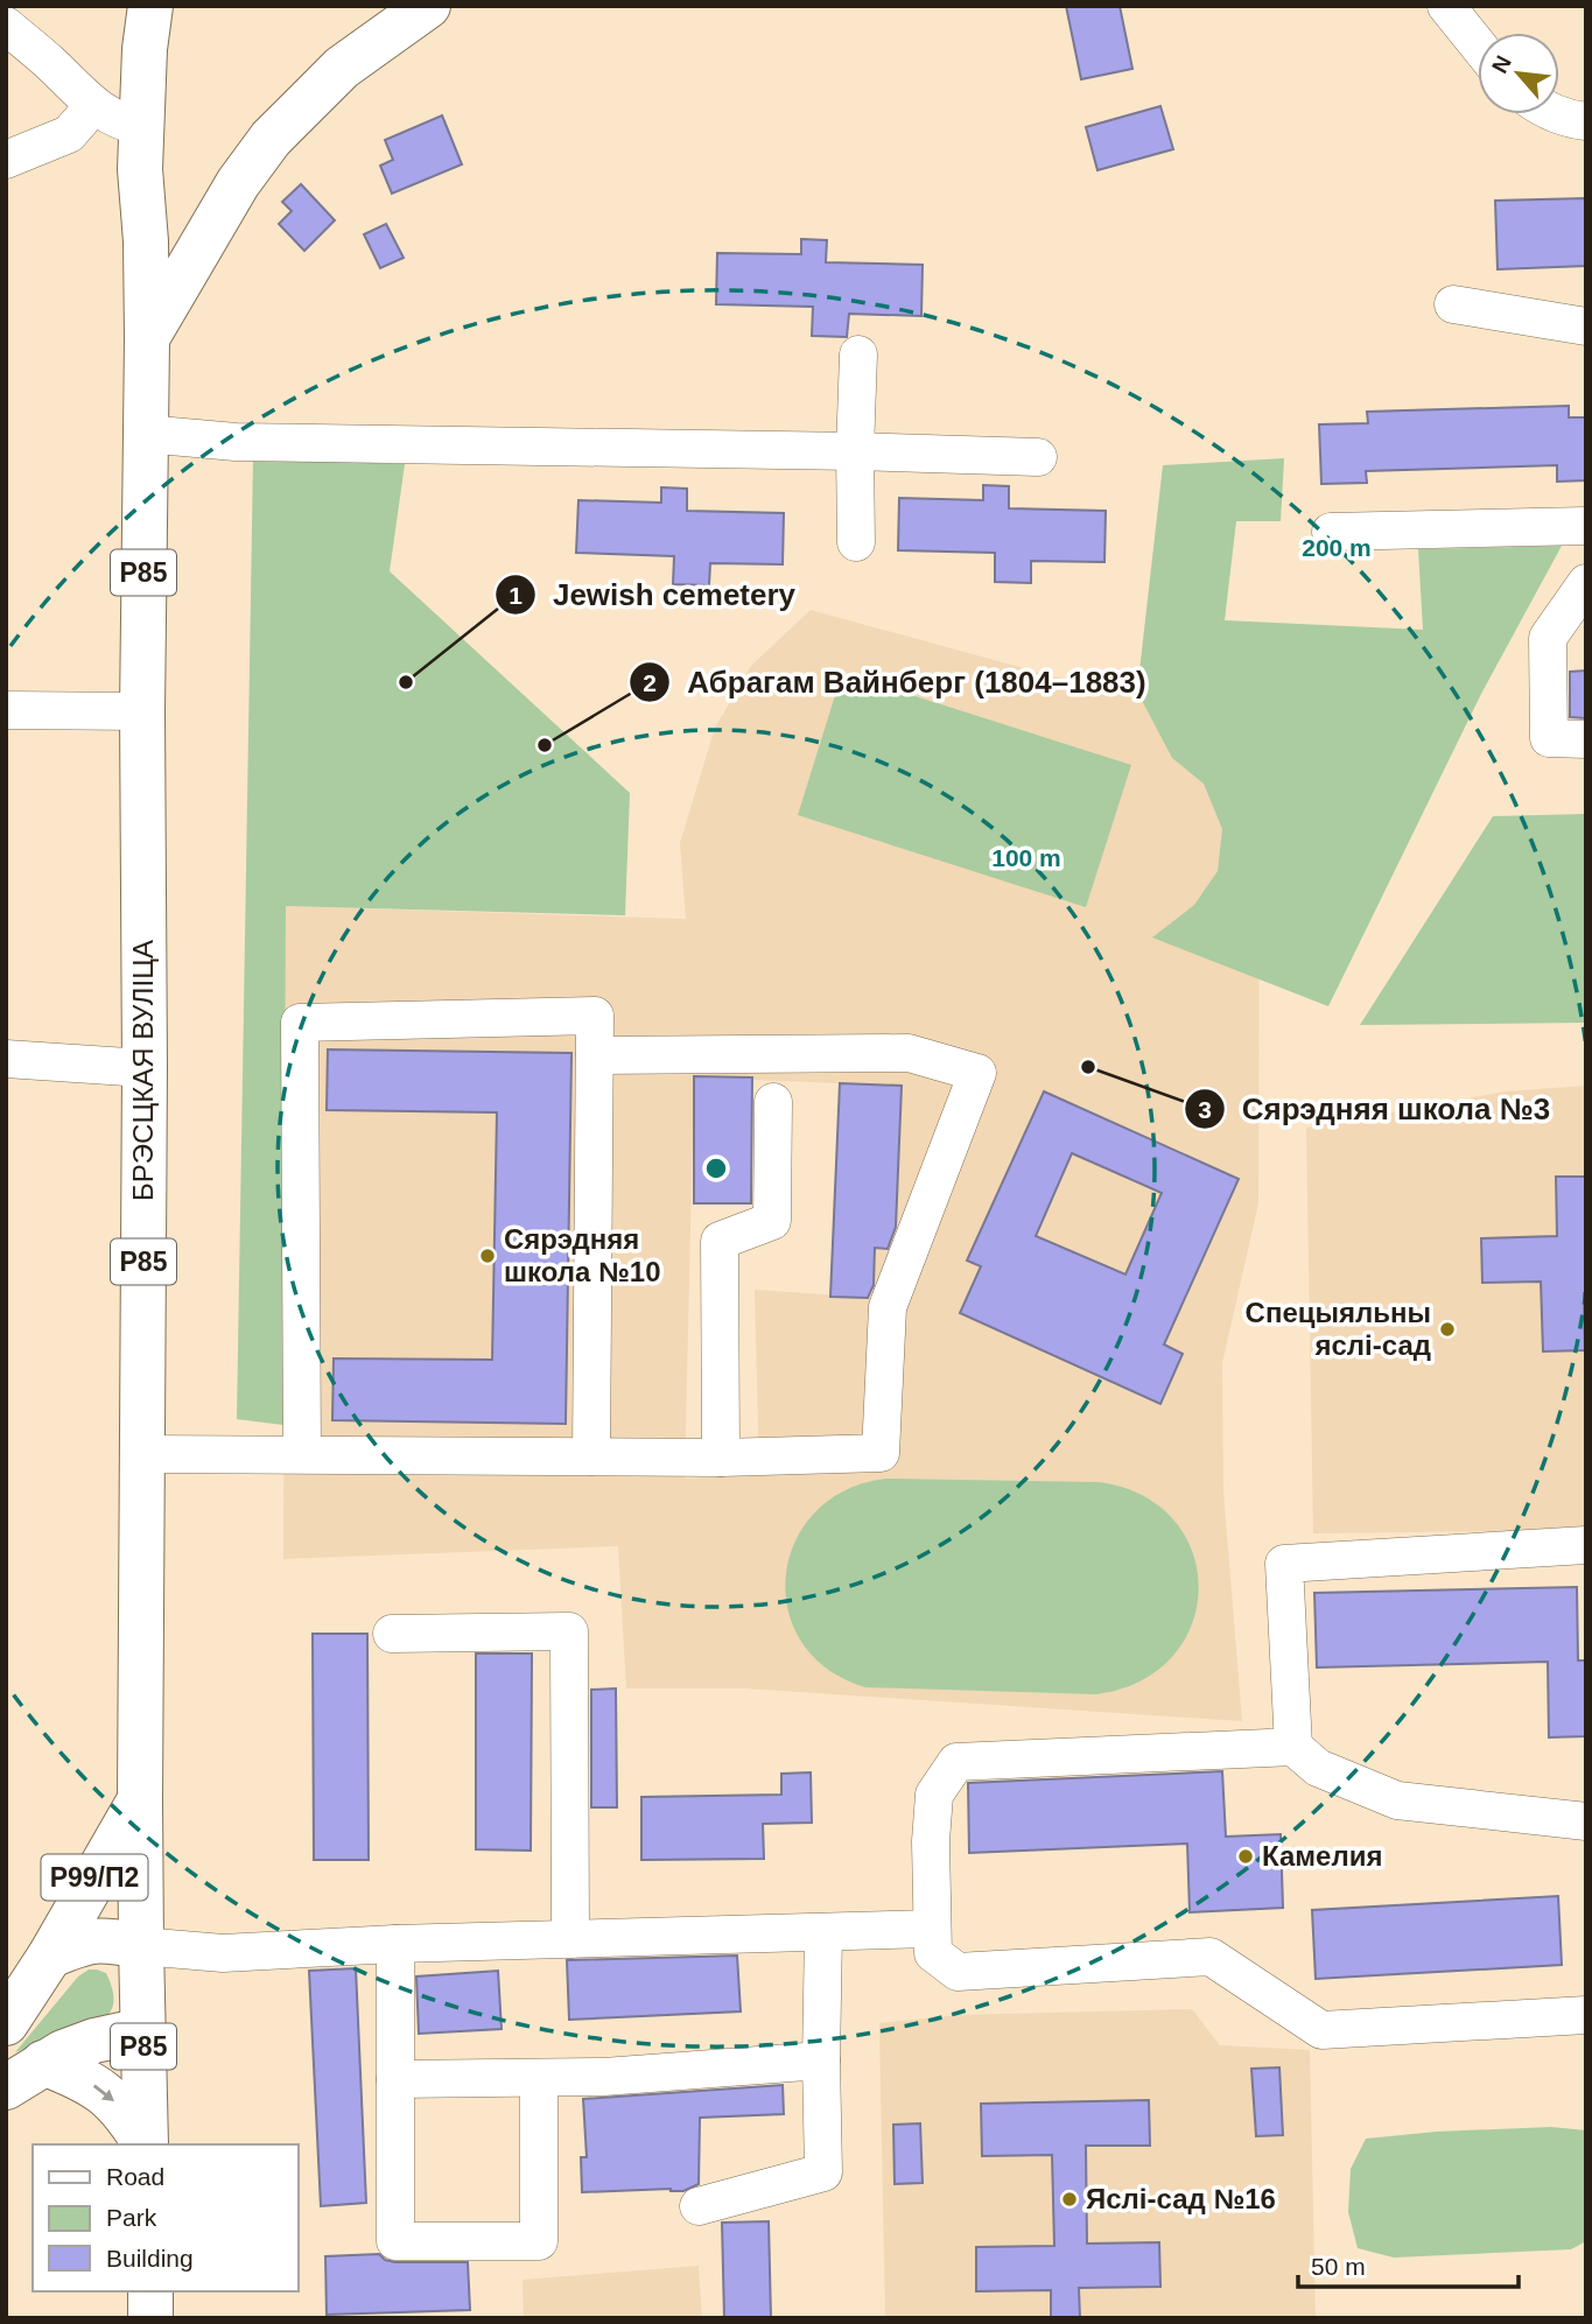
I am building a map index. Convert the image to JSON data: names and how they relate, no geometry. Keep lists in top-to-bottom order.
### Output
{
  "streets": {
    "main road": ["Р85", "БРЭСЦКАЯ ВУЛІЦА", "Р99/П2"]
  },
  "crossings": [
    ["Р85", "БРЭСЦКАЯ ВУЛІЦА"],
    ["БРЭСЦКАЯ ВУЛІЦА", "Р99/П2"]
  ],
  "places": [
    "Jewish cemetery",
    "Абрагам Вайнберг (1804–1883)",
    "Сярэдняя школа №3",
    "Сярэдняя школа №10",
    "Спецыяльны яслі-сад",
    "Камелия",
    "Яслі-сад №16"
  ],
  "legend": ["Road", "Park", "Building"],
  "scale_bar": "50 m",
  "north": "top left",
  "rings": ["200 m", "100 m"]
}
